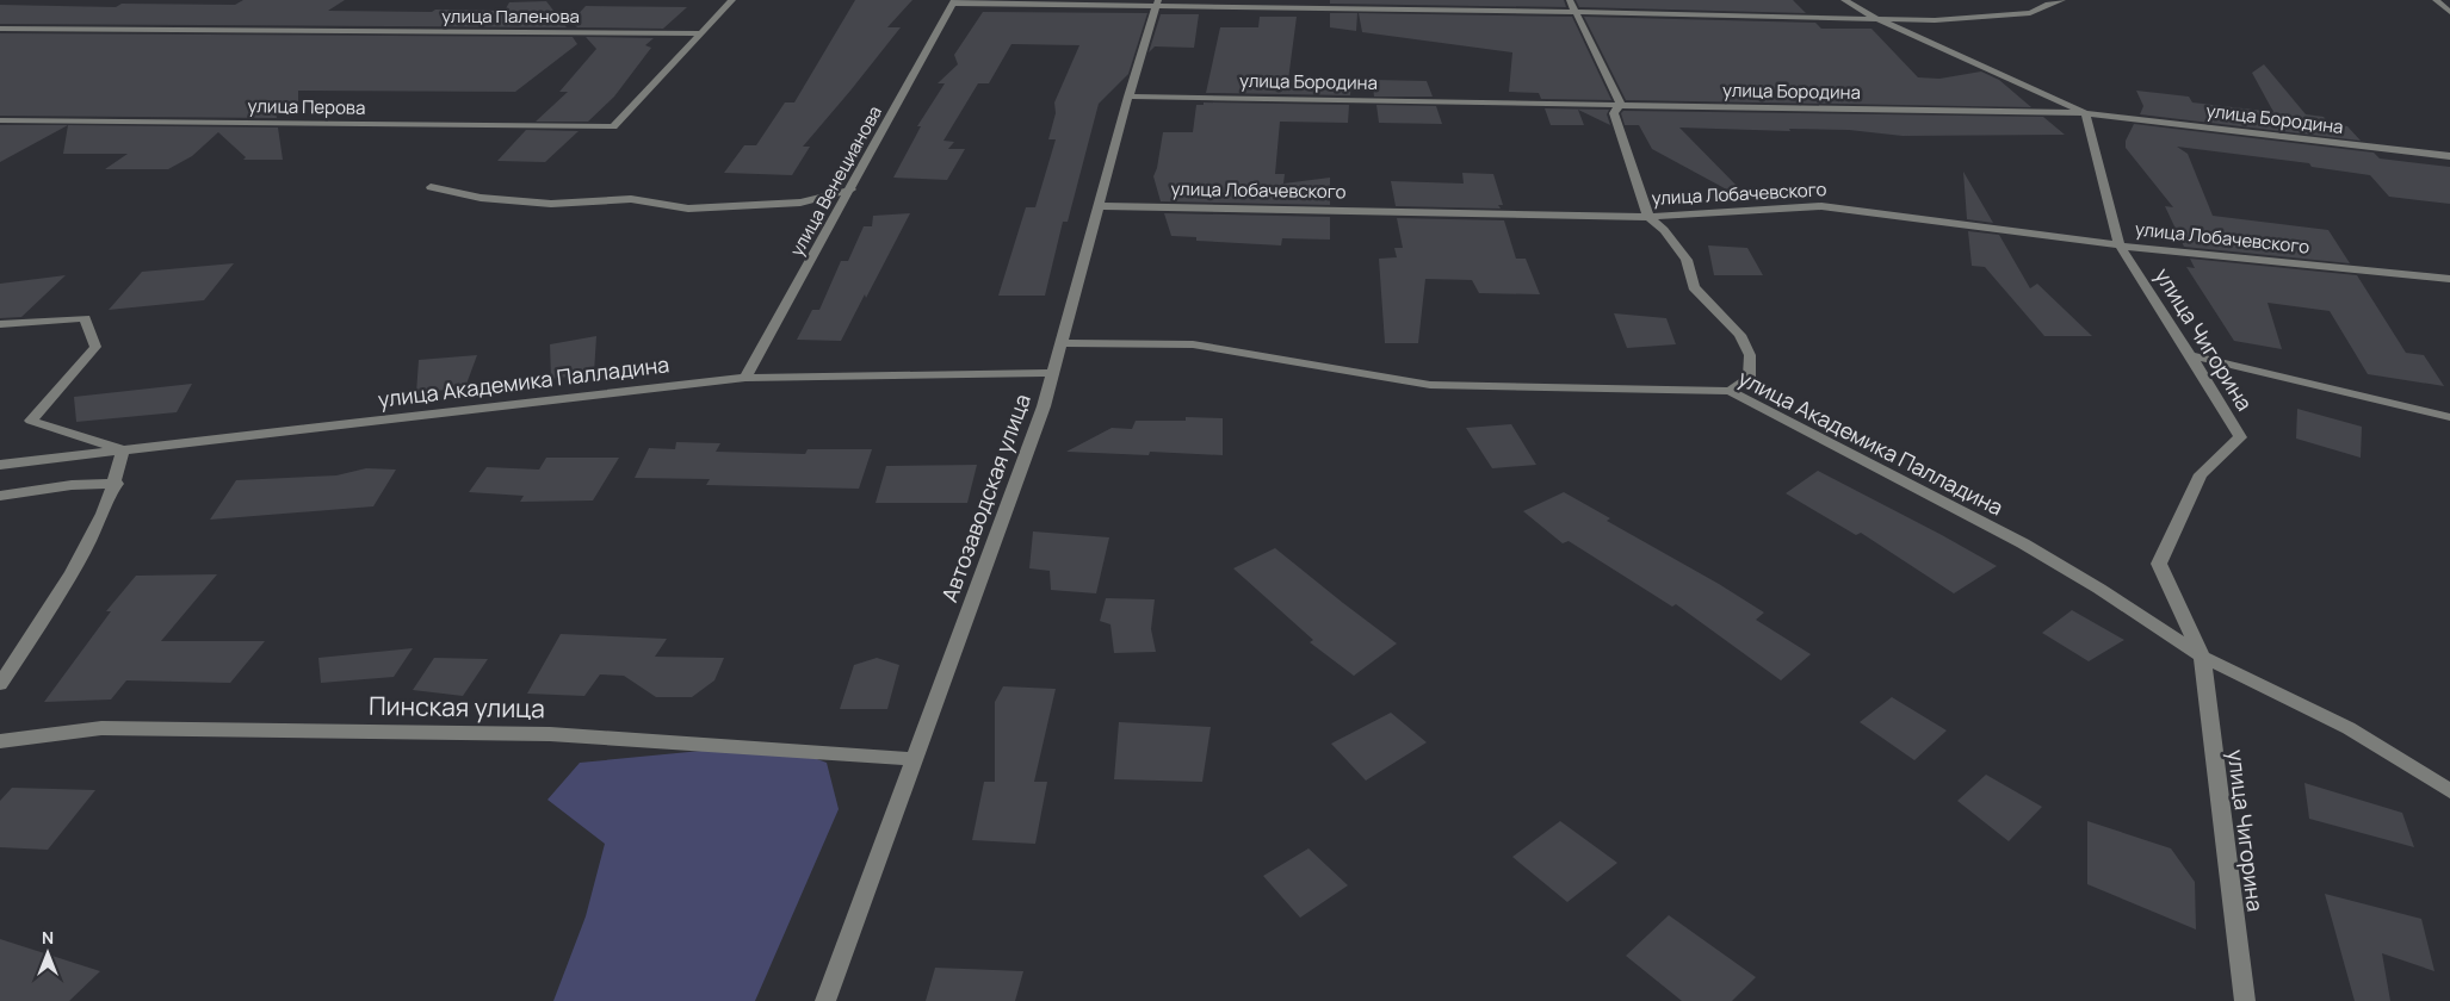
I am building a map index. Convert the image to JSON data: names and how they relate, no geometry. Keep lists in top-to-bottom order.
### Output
{
  "streets": {
    "street": [
      "улица Паленова",
      "улица Бородина",
      "улица Перова",
      "улица Венецианова",
      "улица Лобачевского",
      "улица Чигорина",
      "улица Академика Палладина",
      "Автозаводская улица",
      "Пинская улица"
    ]
  },
  "crossings": [
    ["улица Паленова", "улица Перова"],
    ["улица Бородина", "улица Чигорина"],
    ["улица Бородина", "Автозаводская улица"],
    ["улица Венецианова", "улица Академика Палладина"],
    ["улица Лобачевского", "улица Чигорина"],
    ["улица Лобачевского", "Автозаводская улица"],
    ["улица Чигорина", "улица Академика Палладина"],
    ["улица Академика Палладина", "Автозаводская улица"],
    ["Автозаводская улица", "Пинская улица"]
  ],
  "north": "top"
}
